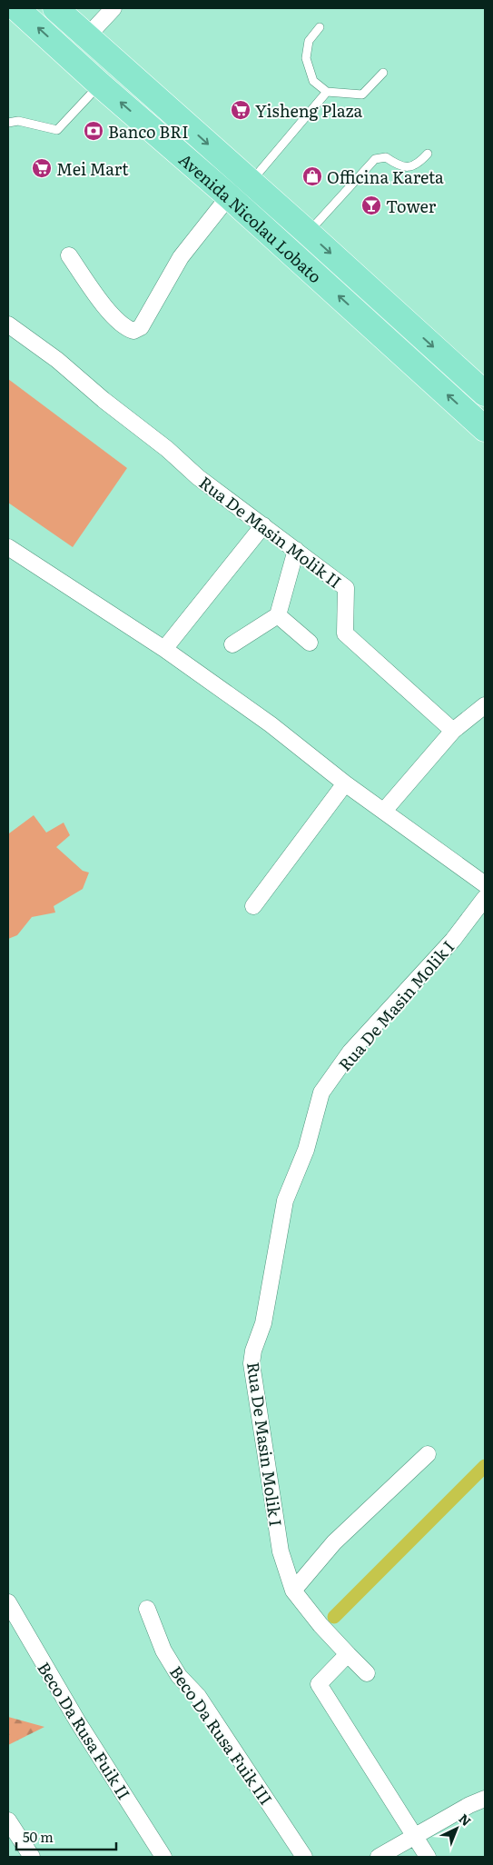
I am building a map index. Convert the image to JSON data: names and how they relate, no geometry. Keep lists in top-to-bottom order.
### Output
{
  "streets": {
    "main road": ["Avenida Nicolau Lobato"],
    "street": [
      "Rua De Masin Molik II",
      "Rua De Masin Molik I",
      "Beco Da Rusa Fuik II",
      "Beco Da Rusa Fuik III"
    ]
  },
  "places": {
    "supermarket": ["Yisheng Plaza", "Mei Mart"],
    "bank": ["Banco BRI"],
    "shop": ["Officina Kareta"],
    "bar": ["Tower"]
  },
  "scale_bar": "50 m",
  "north": "top right"
}
